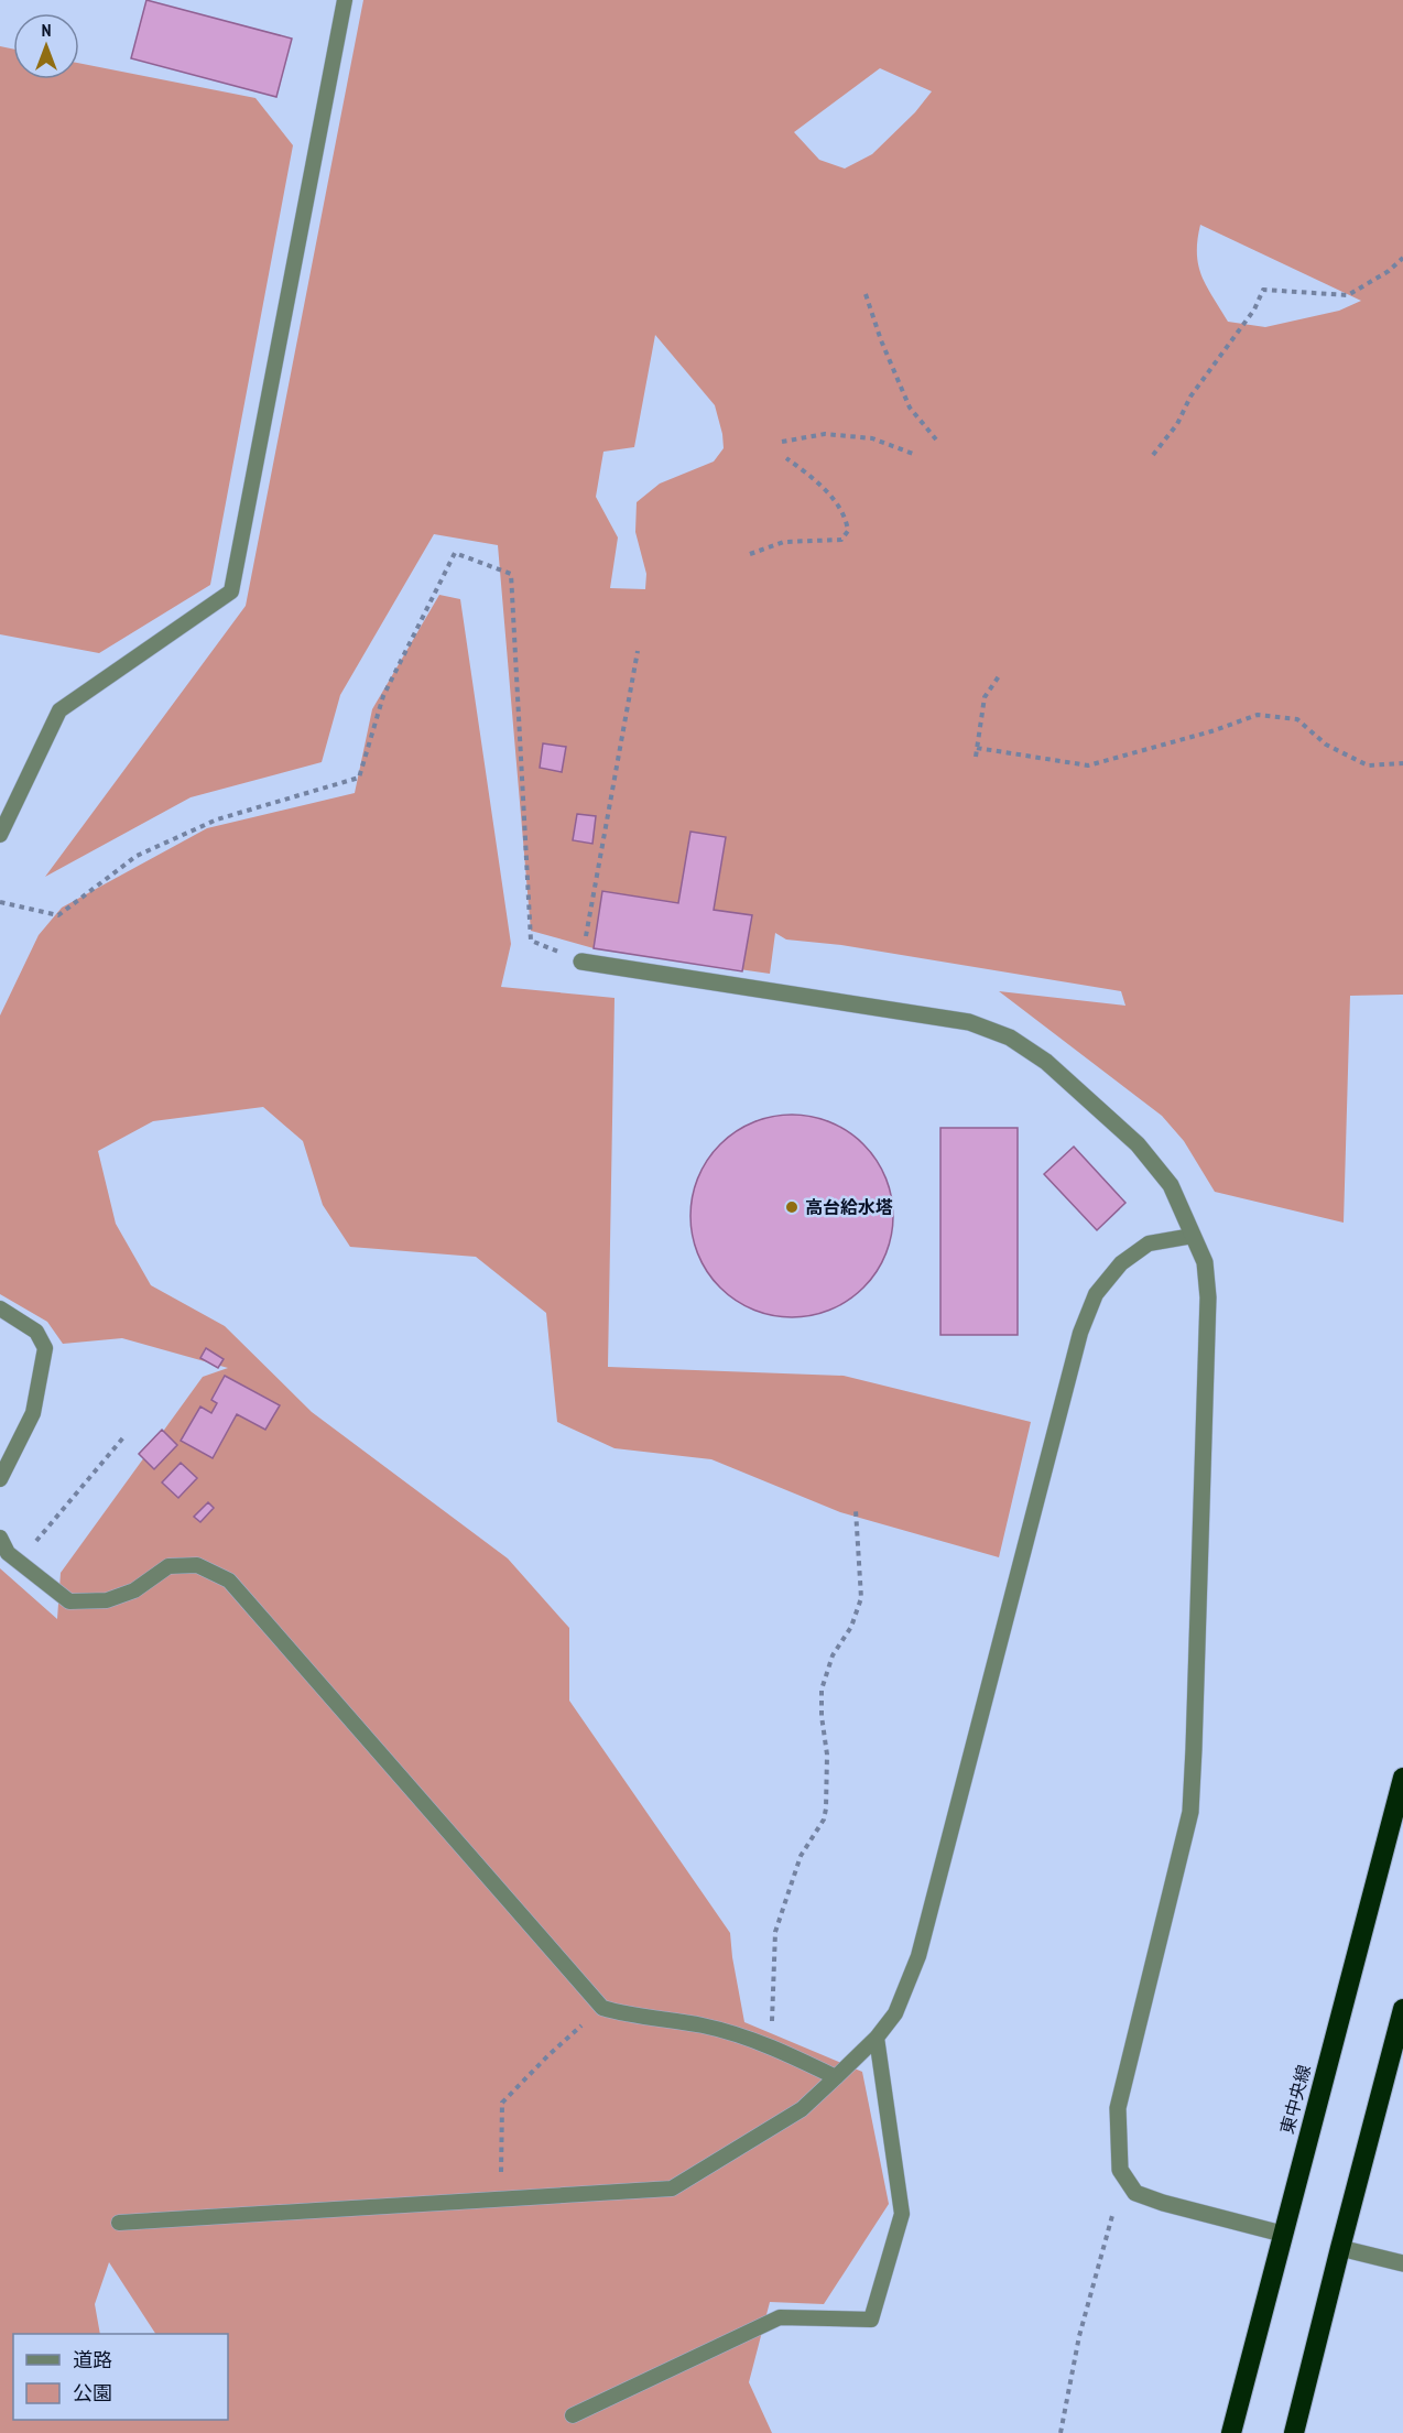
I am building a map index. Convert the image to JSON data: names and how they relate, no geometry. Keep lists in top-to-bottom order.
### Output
{
  "streets": {
    "highway": ["東中央線"]
  },
  "places": ["高台給水塔"],
  "legend": ["道路", "公園"],
  "north": "top"
}
